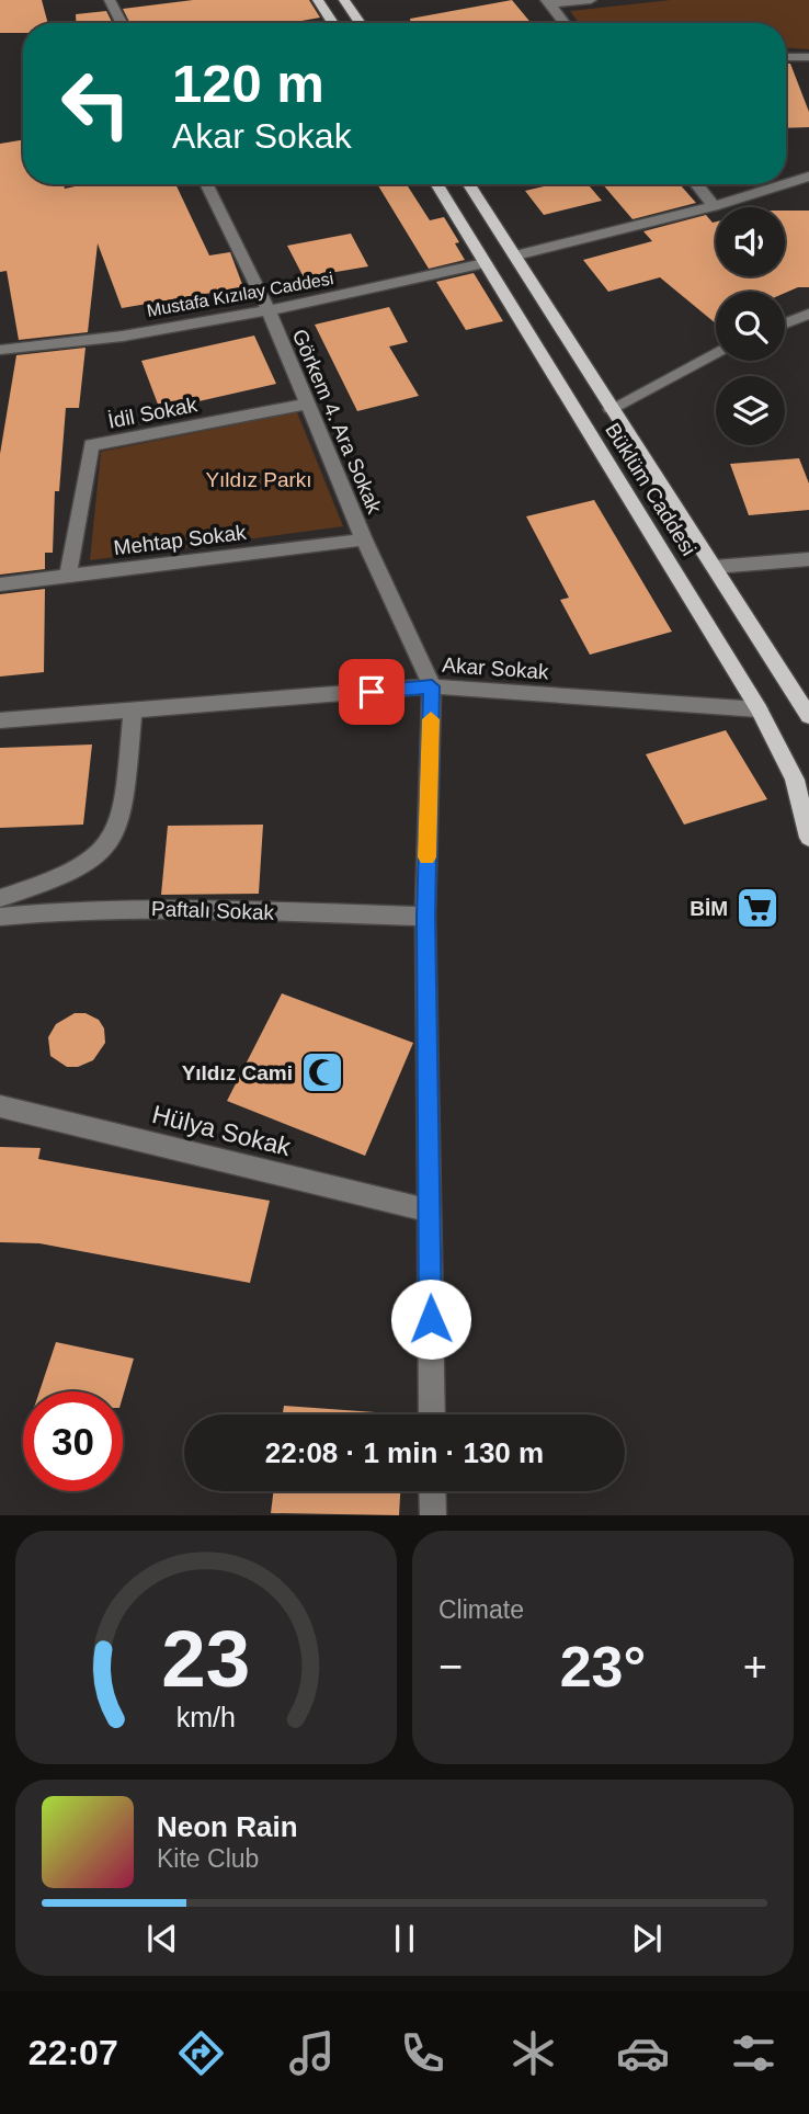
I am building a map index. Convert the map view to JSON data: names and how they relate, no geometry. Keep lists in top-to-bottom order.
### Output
{
  "streets": {
    "main road": ["Büklüm Caddesi"],
    "street": [
      "Mustafa Kızılay Caddesi",
      "İdil Sokak",
      "Görkem 4. Ara Sokak",
      "Mehtap Sokak",
      "Akar Sokak",
      "Paftalı Sokak",
      "Hülya Sokak"
    ]
  },
  "crossings": [
    ["Mustafa Kızılay Caddesi", "Görkem 4. Ara Sokak"],
    ["Mustafa Kızılay Caddesi", "Büklüm Caddesi"],
    ["İdil Sokak", "Görkem 4. Ara Sokak"],
    ["İdil Sokak", "Mehtap Sokak"],
    ["Görkem 4. Ara Sokak", "Mehtap Sokak"],
    ["Görkem 4. Ara Sokak", "Akar Sokak"],
    ["Büklüm Caddesi", "Akar Sokak"]
  ],
  "parks": ["Yıldız Parkı"],
  "places": {
    "supermarket": ["BİM"],
    "mosque": ["Yıldız Cami"]
  },
  "page": {
    "turn": ["120 m", "Akar Sokak"],
    "limit": "30",
    "trip": "22:08 · 1 min · 130 m",
    "tile": "Climate",
    "heat": ["−", "23°", "+"],
    "song": ["Neon Rain", "Kite Club"],
    "tabs": "22:07",
    "gauge": ["23", "km/h"]
  }
}
